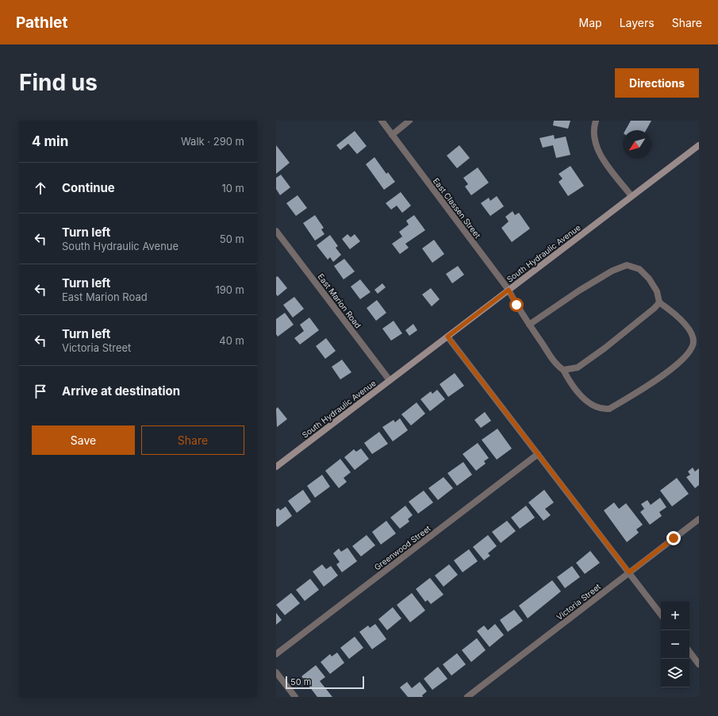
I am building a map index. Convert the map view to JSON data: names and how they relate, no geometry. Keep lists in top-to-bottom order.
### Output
{
  "streets": {
    "street": [
      "East Classen Street",
      "South Hydraulic Avenue",
      "East Marion Road",
      "Greenwood Street",
      "Victoria Street"
    ]
  },
  "crossings": [
    ["East Classen Street", "South Hydraulic Avenue"],
    ["South Hydraulic Avenue", "East Marion Road"]
  ],
  "scale_bar": "50 m",
  "north": "bottom left",
  "page": {
    "header": "Pathlet",
    "nav": ["Map", "Layers", "Share"],
    "buttons": [
      "Directions",
      ["Save", "Share"]
    ],
    "title": "Find us",
    "heading": ["4 min", "Walk · 290 m"],
    "list": [
      ["Continue", "10 m"],
      ["Turn left", "South Hydraulic Avenue", "50 m"],
      ["Turn left", "East Marion Road", "190 m"],
      ["Turn left", "Victoria Street", "40 m"],
      "Arrive at destination"
    ],
    "map_buttons": ["+", "−"],
    "scale": "50 m"
  }
}
